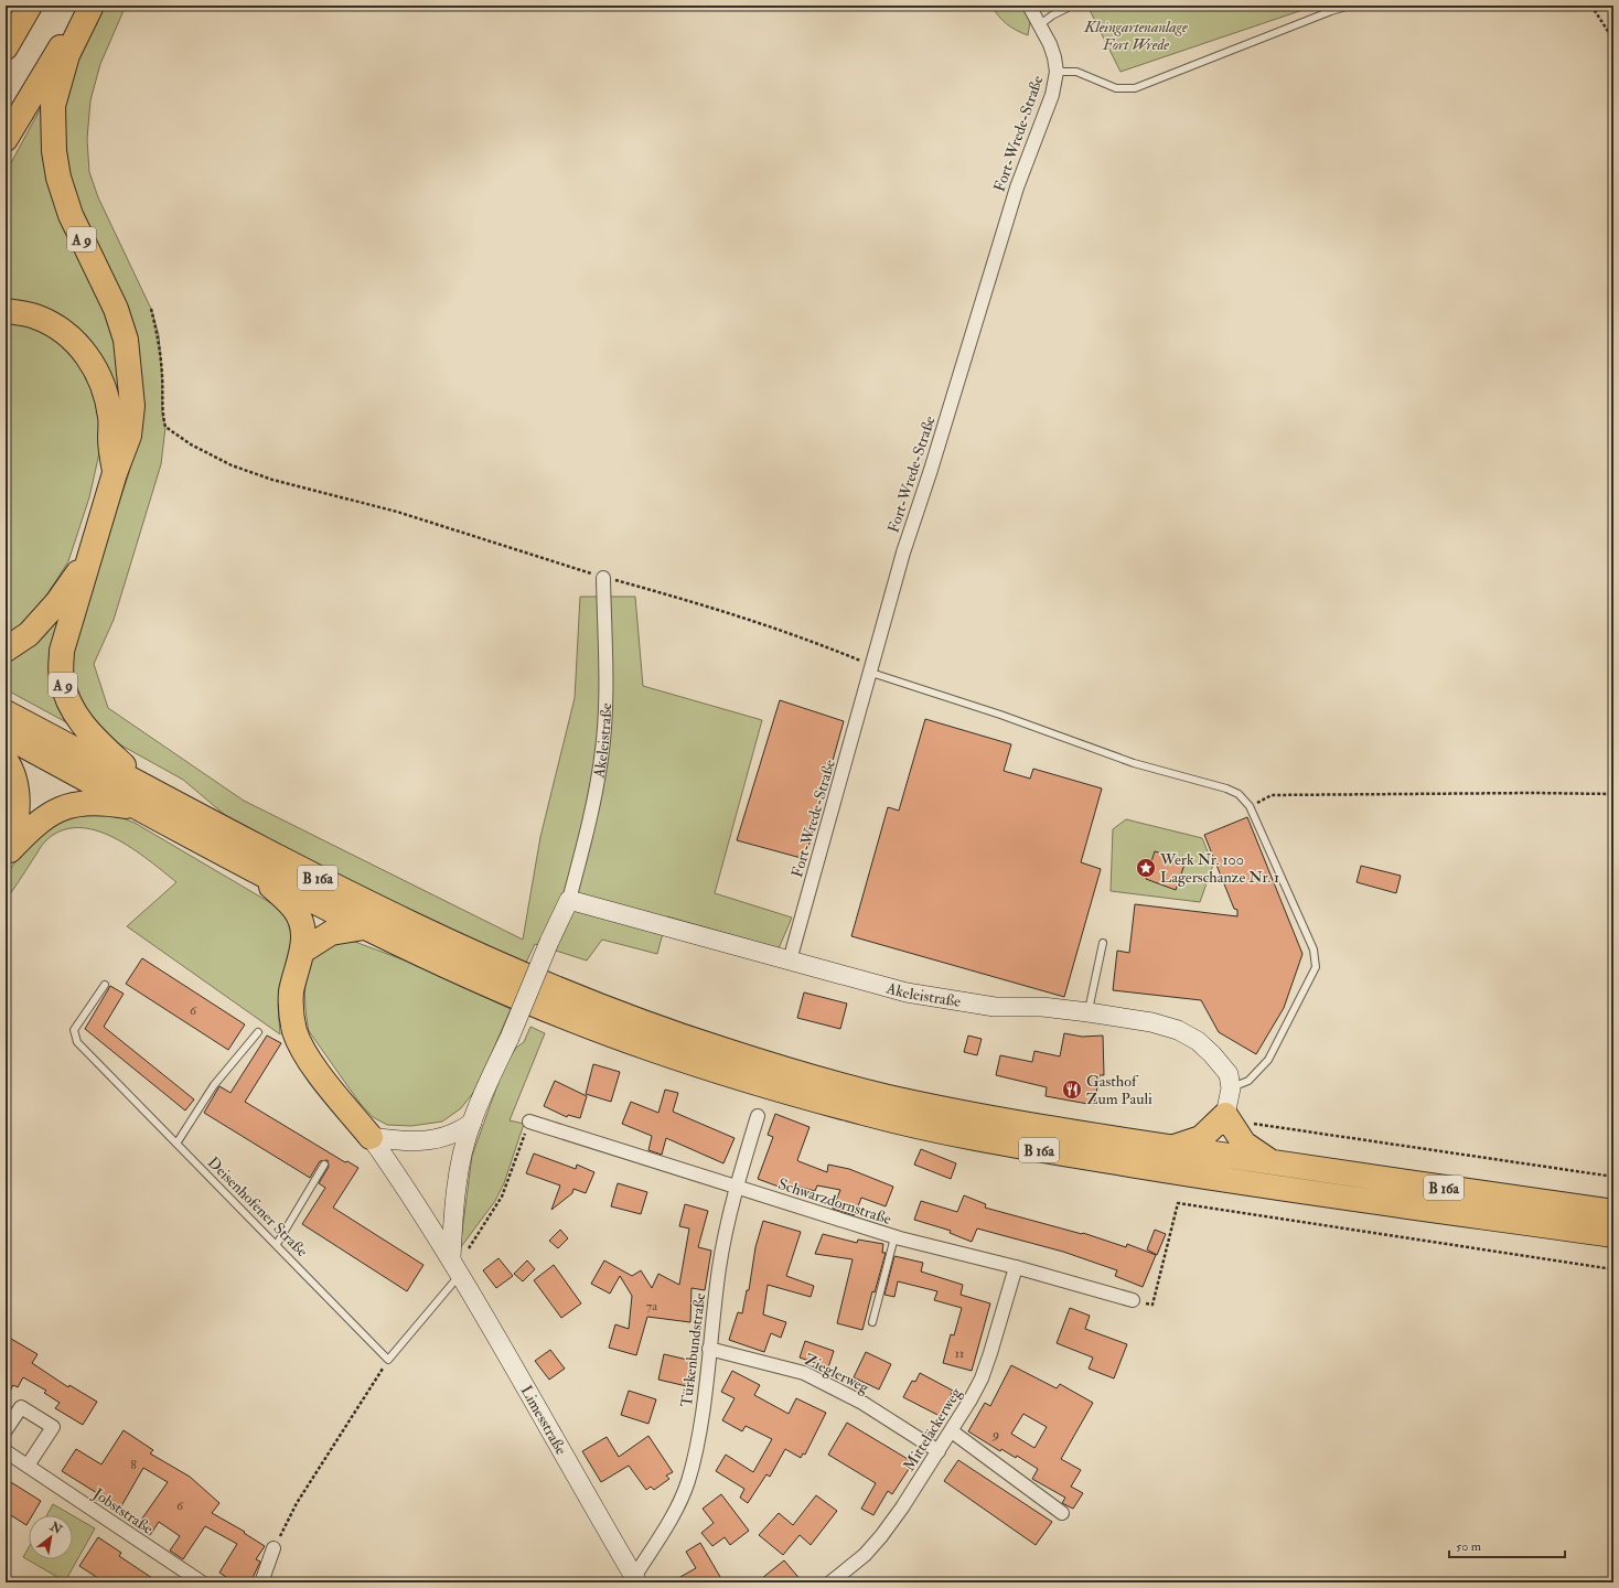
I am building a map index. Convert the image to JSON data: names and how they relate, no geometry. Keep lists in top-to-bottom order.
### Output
{
  "streets": {
    "highway": ["A 9", "B 16a"],
    "street": [
      "Fort-Wrede-Straße",
      "Akeleistraße",
      "Schwarzdornstraße",
      "Türkenbundstraße",
      "Zieglerweg",
      "Limesstraße",
      "Mitteläckerweg",
      "Jobststraße"
    ],
    "lane": ["Deisenhofener Straße"]
  },
  "crossings": [
    ["Fort-Wrede-Straße", "Akeleistraße"],
    ["A 9", "B 16a"],
    ["Schwarzdornstraße", "Türkenbundstraße"],
    ["Schwarzdornstraße", "Mitteläckerweg"],
    ["Türkenbundstraße", "Zieglerweg"],
    ["Türkenbundstraße", "Limesstraße"],
    ["Zieglerweg", "Mitteläckerweg"]
  ],
  "parks": ["Kleingartenanlage Fort Wrede"],
  "places": {
    "place": ["Werk Nr. 100 Lagerschanze Nr. 1"],
    "restaurant": ["Gasthof Zum Pauli"]
  },
  "house_numbers": [
    "6",
    "7a",
    "11",
    "9",
    "8",
    "6"
  ],
  "scale_bar": "50 m",
  "north": "top right"
}
